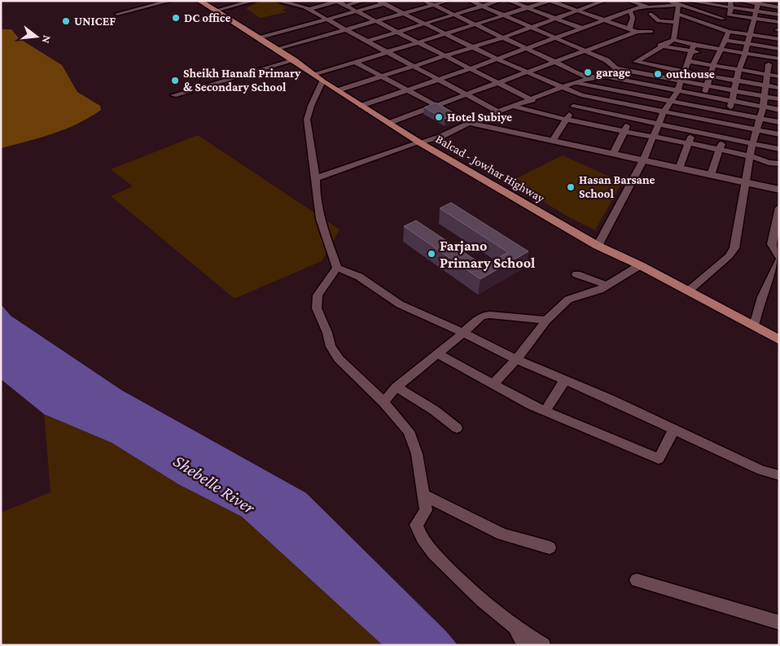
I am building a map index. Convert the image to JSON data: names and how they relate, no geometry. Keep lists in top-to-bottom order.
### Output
{
  "streets": {
    "main road": ["Balcad - Jowhar Highway"]
  },
  "water": ["Shebelle River"],
  "places": [
    "DC office",
    "UNICEF",
    "garage",
    "outhouse",
    "Sheikh Hanafi Primary & Secondary School",
    "Hotel Subiye",
    "Hasan Barsane School",
    "Farjano Primary School"
  ],
  "north": "right"
}
